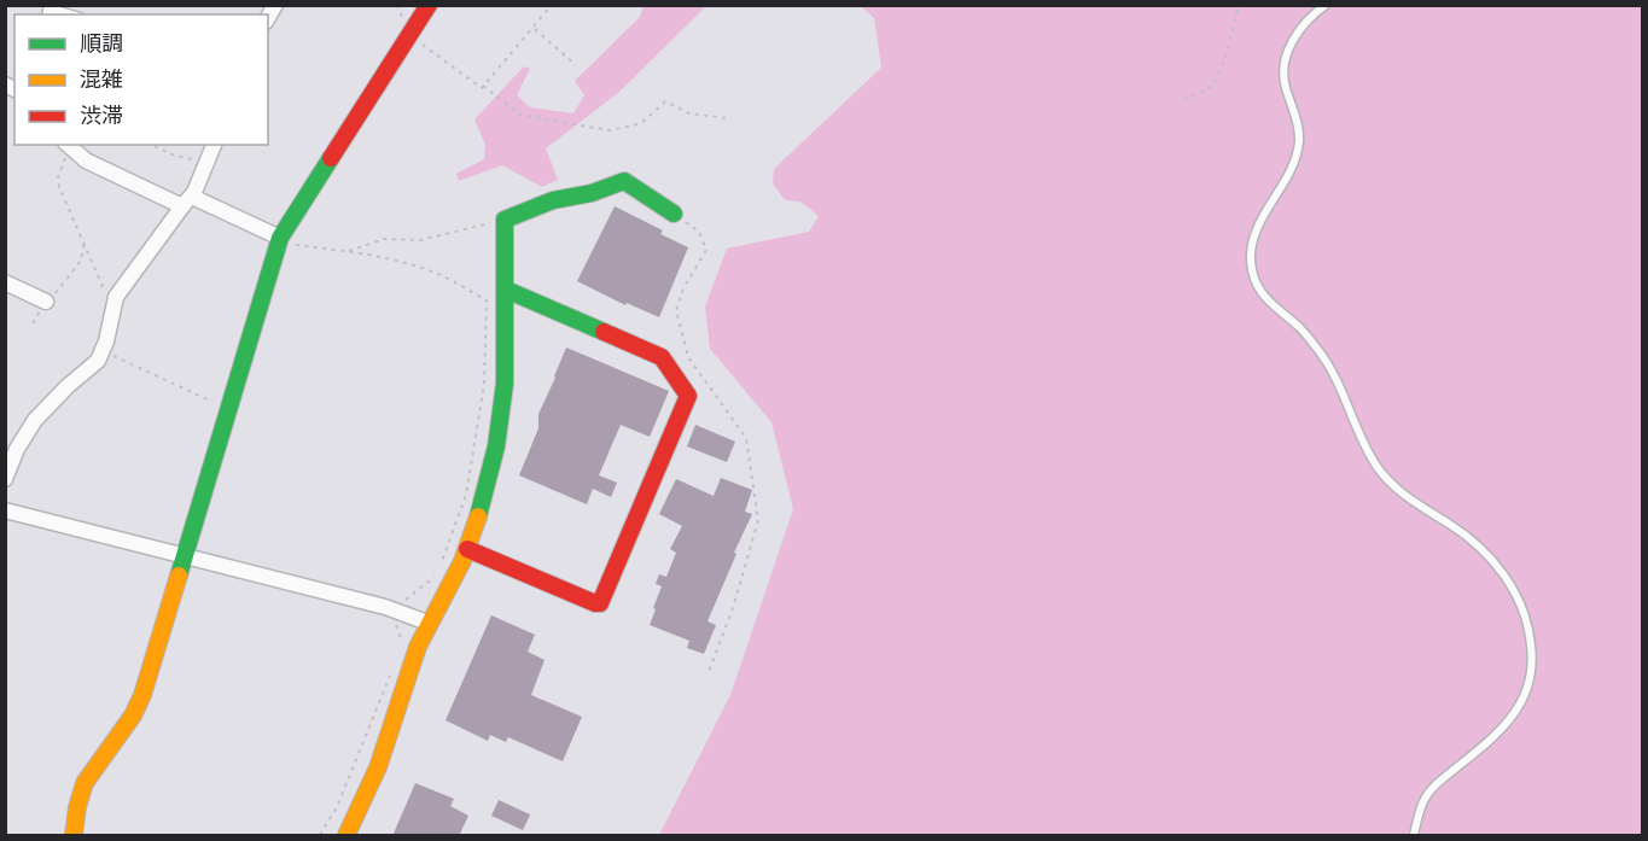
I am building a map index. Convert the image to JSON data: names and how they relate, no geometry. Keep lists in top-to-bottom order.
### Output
{
  "legend": ["順調", "混雑", "渋滞"]
}
